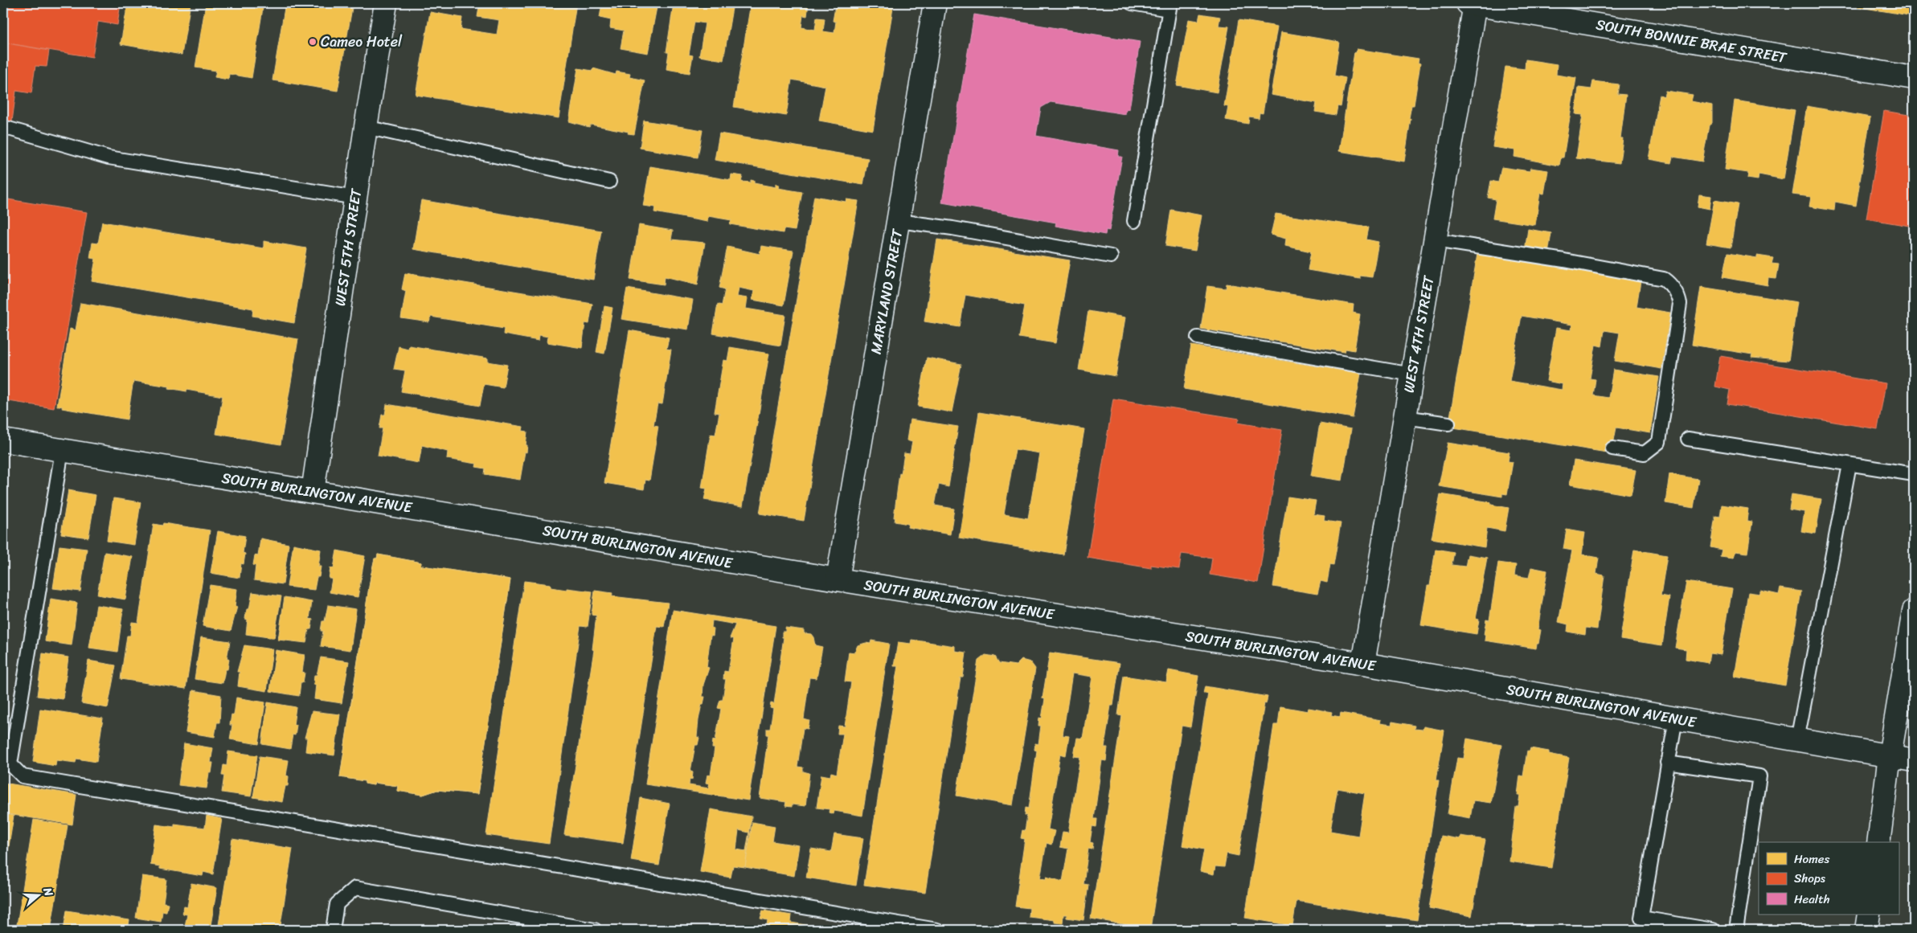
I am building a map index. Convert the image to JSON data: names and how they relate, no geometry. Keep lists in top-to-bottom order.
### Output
{
  "streets": {
    "street": [
      "SOUTH BONNIE BRAE STREET",
      "WEST 5TH STREET",
      "MARYLAND STREET",
      "WEST 4TH STREET",
      "SOUTH BURLINGTON AVENUE"
    ]
  },
  "crossings": [
    ["SOUTH BONNIE BRAE STREET", "WEST 4TH STREET"],
    ["WEST 5TH STREET", "SOUTH BURLINGTON AVENUE"],
    ["MARYLAND STREET", "SOUTH BURLINGTON AVENUE"],
    ["WEST 4TH STREET", "SOUTH BURLINGTON AVENUE"]
  ],
  "places": ["Cameo Hotel"],
  "legend": ["Homes", "Shops", "Health"],
  "north": "right"
}
